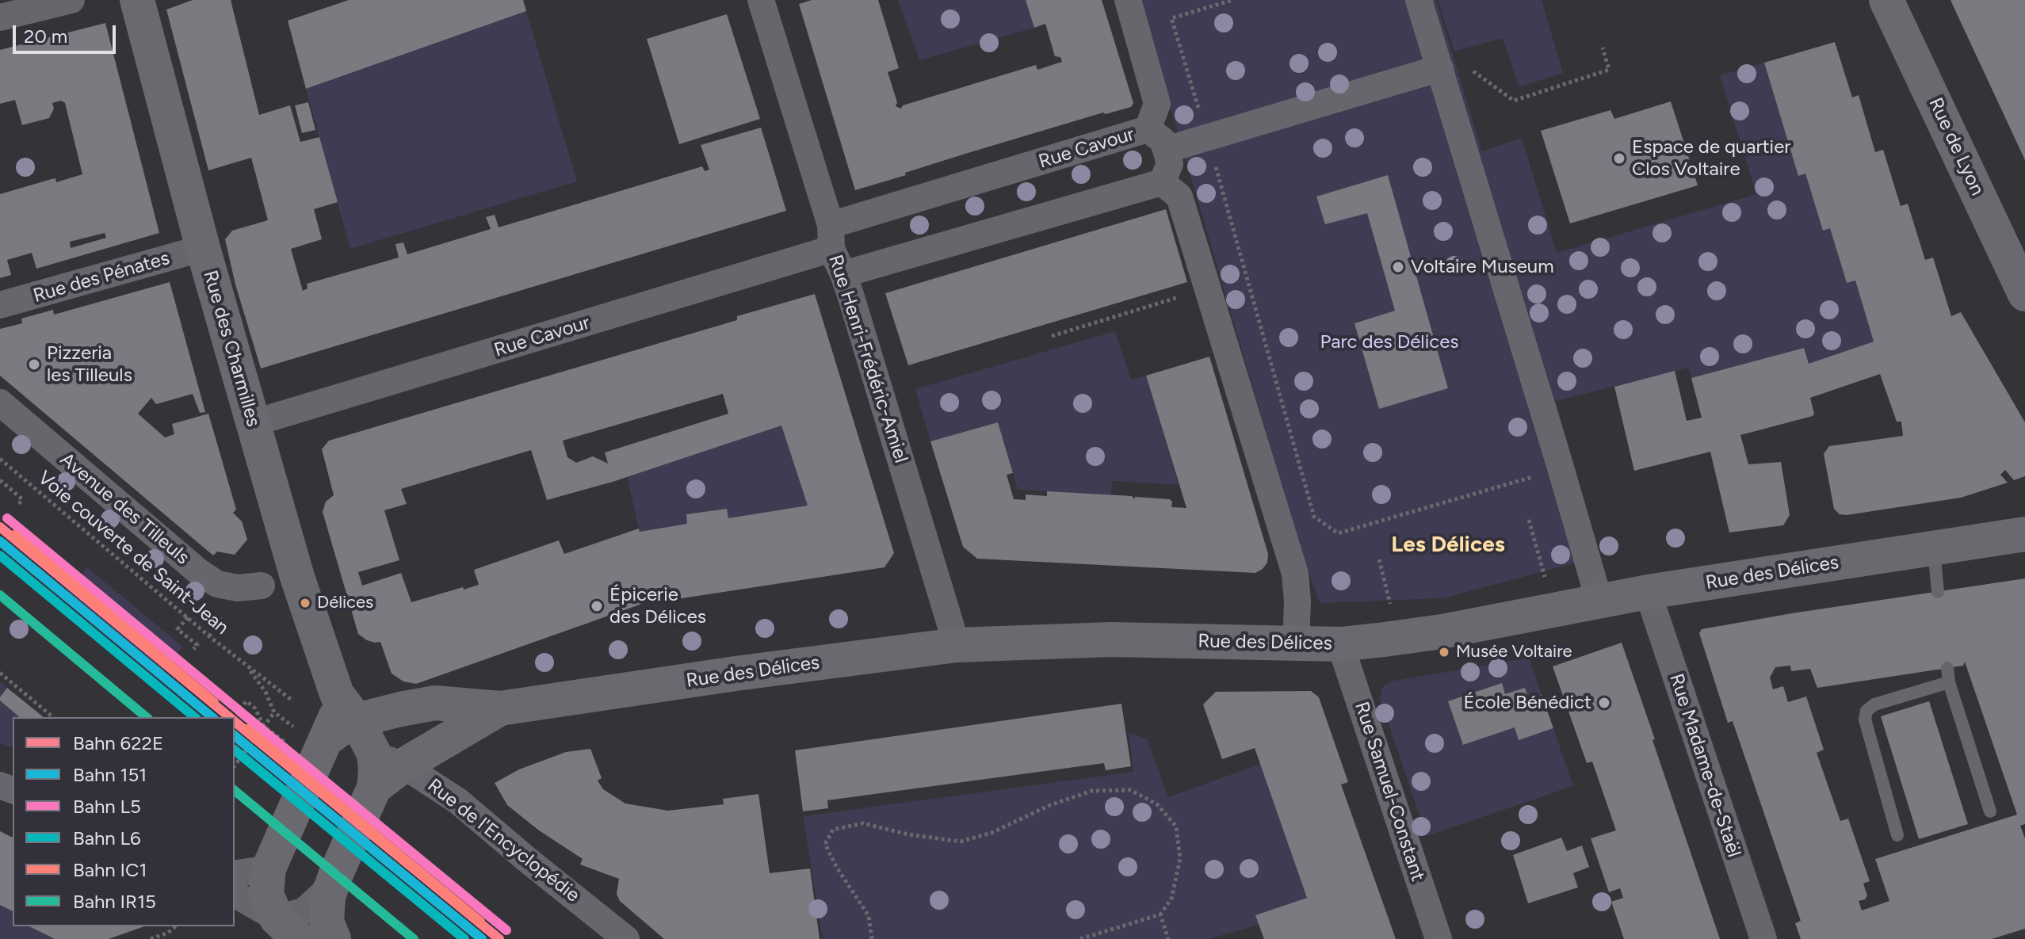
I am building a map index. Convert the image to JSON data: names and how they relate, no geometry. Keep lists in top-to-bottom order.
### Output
{
  "streets": {
    "street": [
      "Rue de Lyon",
      "Rue Cavour",
      "Rue des Pénates",
      "Rue des Charmilles",
      "Rue Henri-Frédéric-Amiel",
      "Avenue des Tilleuls",
      "Rue des Délices",
      "Rue Madame-de-Staël",
      "Rue Samuel-Constant",
      "Rue de l'Encyclopédie"
    ],
    "path": ["Voie couverte de Saint-Jean"]
  },
  "crossings": [
    ["Rue Cavour", "Rue des Charmilles"],
    ["Rue Cavour", "Rue Henri-Frédéric-Amiel"],
    ["Rue des Pénates", "Rue des Charmilles"],
    ["Rue des Charmilles", "Avenue des Tilleuls"],
    ["Rue des Charmilles", "Rue des Délices"],
    ["Rue des Charmilles", "Rue de l'Encyclopédie"],
    ["Rue Henri-Frédéric-Amiel", "Rue des Délices"],
    ["Rue des Délices", "Rue Madame-de-Staël"],
    ["Rue des Délices", "Rue Samuel-Constant"],
    ["Rue des Délices", "Rue de l'Encyclopédie"]
  ],
  "districts": ["Les Délices"],
  "parks": ["Parc des Délices"],
  "places": [
    "Espace de quartier Clos Voltaire",
    "Voltaire Museum",
    "Pizzeria les Tilleuls",
    "Délices",
    "Épicerie des Délices",
    "Musée Voltaire",
    "École Bénédict"
  ],
  "lines": [
    "rail line L5",
    "rail line 622E",
    "rail line IC1",
    "rail line 151",
    "rail line L6",
    "rail line IR15"
  ],
  "legend": [
    "Bahn 622E",
    "Bahn 151",
    "Bahn L5",
    "Bahn L6",
    "Bahn IC1",
    "Bahn IR15"
  ],
  "scale_bar": "20 m"
}
